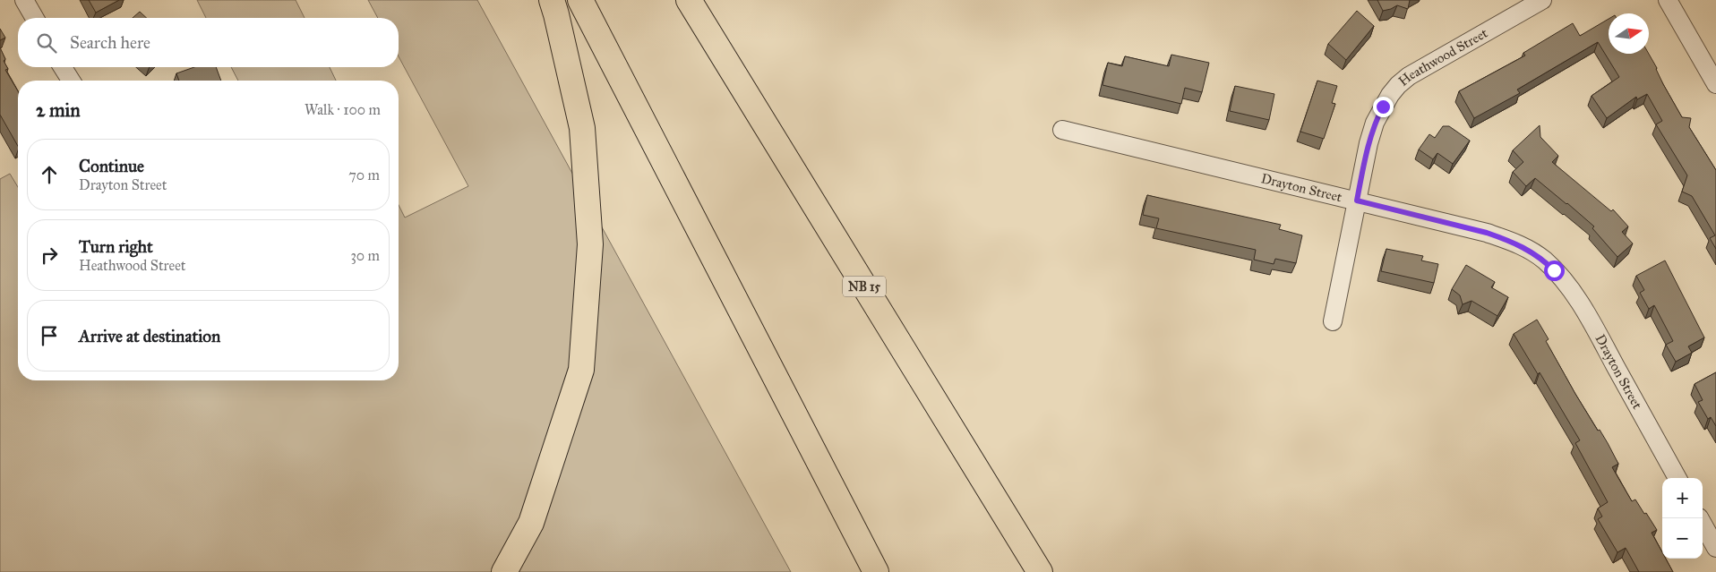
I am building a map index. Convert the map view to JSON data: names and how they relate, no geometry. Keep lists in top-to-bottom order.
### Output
{
  "streets": {
    "highway": ["NB 15"],
    "street": ["Heathwood Street", "Drayton Street"]
  },
  "crossings": [
    ["Heathwood Street", "Drayton Street"]
  ],
  "north": "right",
  "page": {
    "search": "Search here",
    "heading": ["2 min", "Walk · 100 m"],
    "list": [
      ["Continue", "Drayton Street", "70 m"],
      ["Turn right", "Heathwood Street", "30 m"],
      "Arrive at destination"
    ],
    "map_buttons": ["+", "−"]
  }
}
